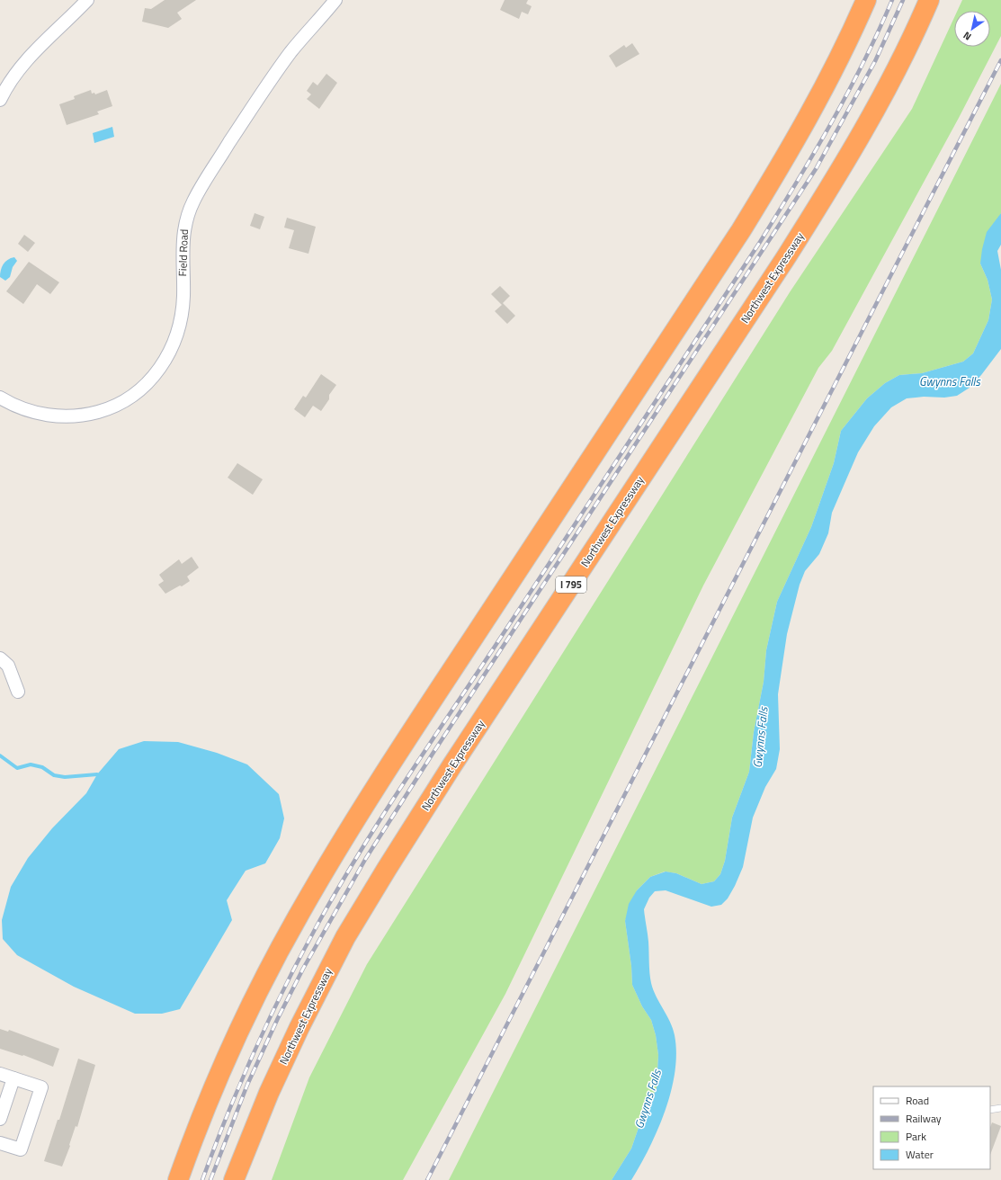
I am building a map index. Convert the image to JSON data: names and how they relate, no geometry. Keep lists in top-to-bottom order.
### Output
{
  "streets": {
    "highway": ["Northwest Expressway", "I 795"],
    "street": ["Field Road"]
  },
  "water": ["Gwynns Falls"],
  "legend": [
    "Road",
    "Railway",
    "Park",
    "Water"
  ],
  "north": "bottom left"
}
